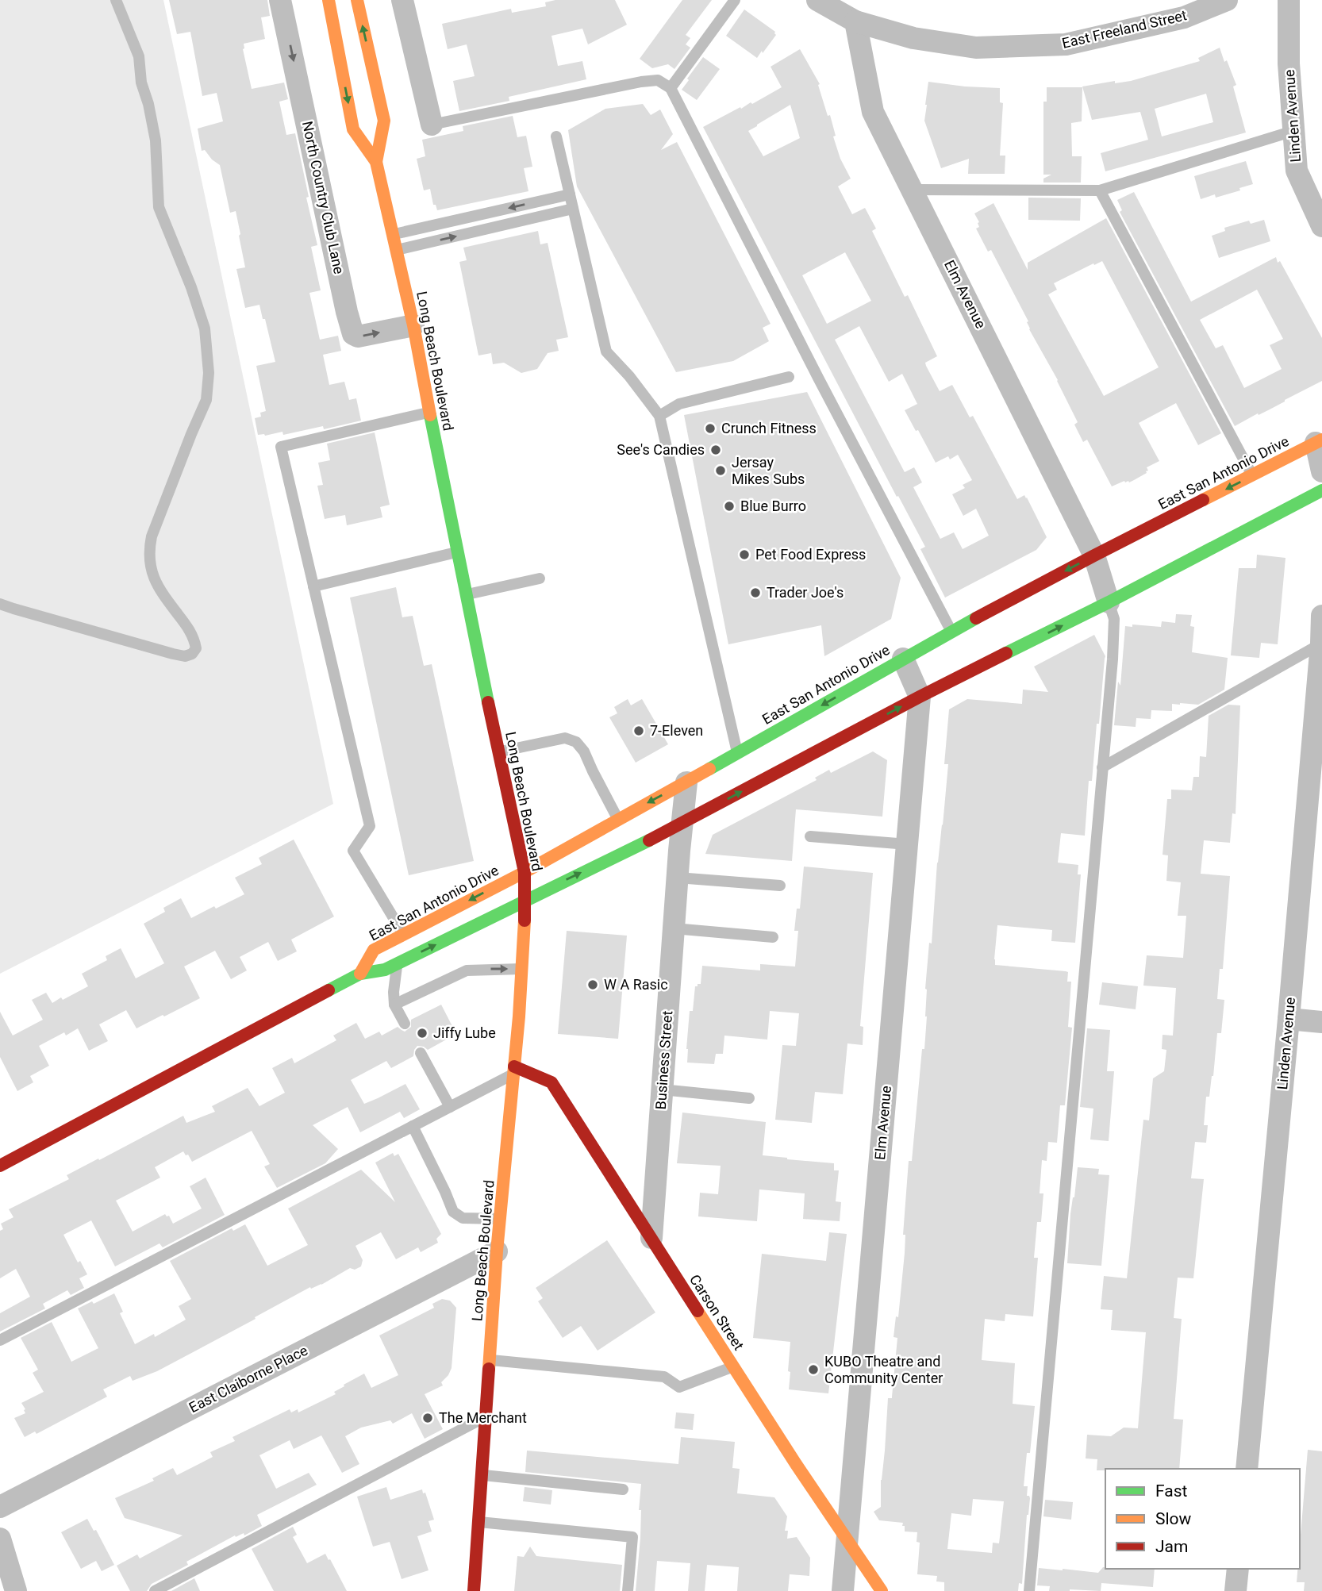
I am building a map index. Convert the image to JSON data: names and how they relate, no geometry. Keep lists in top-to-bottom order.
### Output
{
  "streets": {
    "main road": ["Long Beach Boulevard", "East San Antonio Drive", "Carson Street"],
    "street": [
      "East Freeland Street",
      "Linden Avenue",
      "North Country Club Lane",
      "Elm Avenue",
      "Business Street",
      "East Claiborne Place"
    ]
  },
  "crossings": [
    ["East Freeland Street", "Elm Avenue"],
    ["North Country Club Lane", "Long Beach Boulevard"],
    ["Elm Avenue", "East San Antonio Drive"],
    ["Elm Avenue", "Carson Street"],
    ["Long Beach Boulevard", "East San Antonio Drive"],
    ["Long Beach Boulevard", "Carson Street"],
    ["Long Beach Boulevard", "East Claiborne Place"],
    ["East San Antonio Drive", "Business Street"],
    ["Business Street", "Carson Street"]
  ],
  "places": [
    "Crunch Fitness",
    "See's Candies",
    "Jersay Mikes Subs",
    "Blue Burro",
    "Pet Food Express",
    "Trader Joe's",
    "7-Eleven",
    "W A Rasic",
    "Jiffy Lube",
    "KUBO Theatre and Community Center",
    "The Merchant"
  ],
  "legend": ["Fast", "Slow", "Jam"]
}
